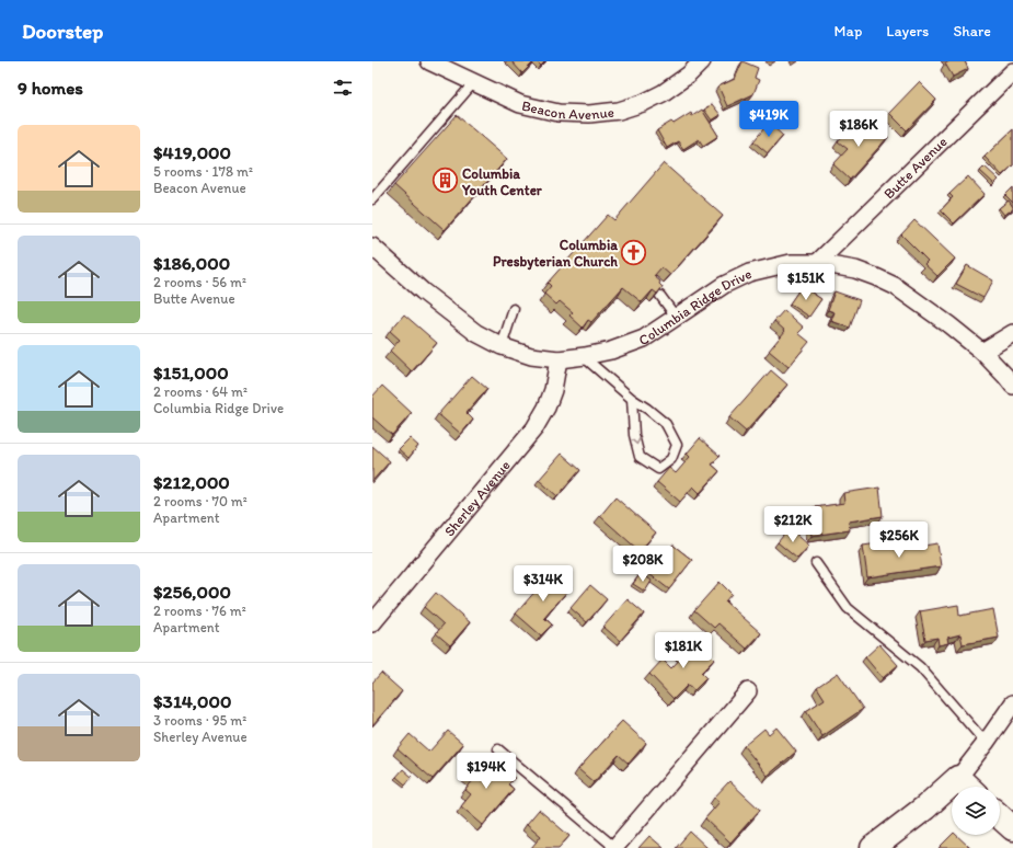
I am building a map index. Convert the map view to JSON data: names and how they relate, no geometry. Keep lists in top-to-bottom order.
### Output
{
  "streets": {
    "street": [
      "Beacon Avenue",
      "Butte Avenue",
      "Columbia Ridge Drive",
      "Sherley Avenue"
    ]
  },
  "crossings": [
    ["Butte Avenue", "Columbia Ridge Drive"],
    ["Columbia Ridge Drive", "Sherley Avenue"]
  ],
  "places": {
    "building": ["Columbia Youth Center"],
    "church": ["Columbia Presbyterian Church"]
  },
  "page": {
    "header": "Doorstep",
    "nav": ["Map", "Layers", "Share"],
    "heading": "9 homes",
    "price": [
      "$419K",
      "$186K",
      "$151K",
      "$212K",
      "$256K",
      "$208K",
      "$314K",
      "$181K",
      "$194K"
    ],
    "list": [
      {
        "name": "$419,000",
        "note": "5 rooms · 178 m² · Beacon Avenue"
      },
      {
        "name": "$186,000",
        "note": "2 rooms · 56 m² · Butte Avenue"
      },
      {
        "name": "$151,000",
        "note": "2 rooms · 64 m² · Columbia Ridge Drive"
      },
      {
        "name": "$212,000",
        "note": "2 rooms · 70 m² · Apartment"
      },
      {
        "name": "$256,000",
        "note": "2 rooms · 76 m² · Apartment"
      },
      {
        "name": "$314,000",
        "note": "3 rooms · 95 m² · Sherley Avenue"
      }
    ]
  }
}
